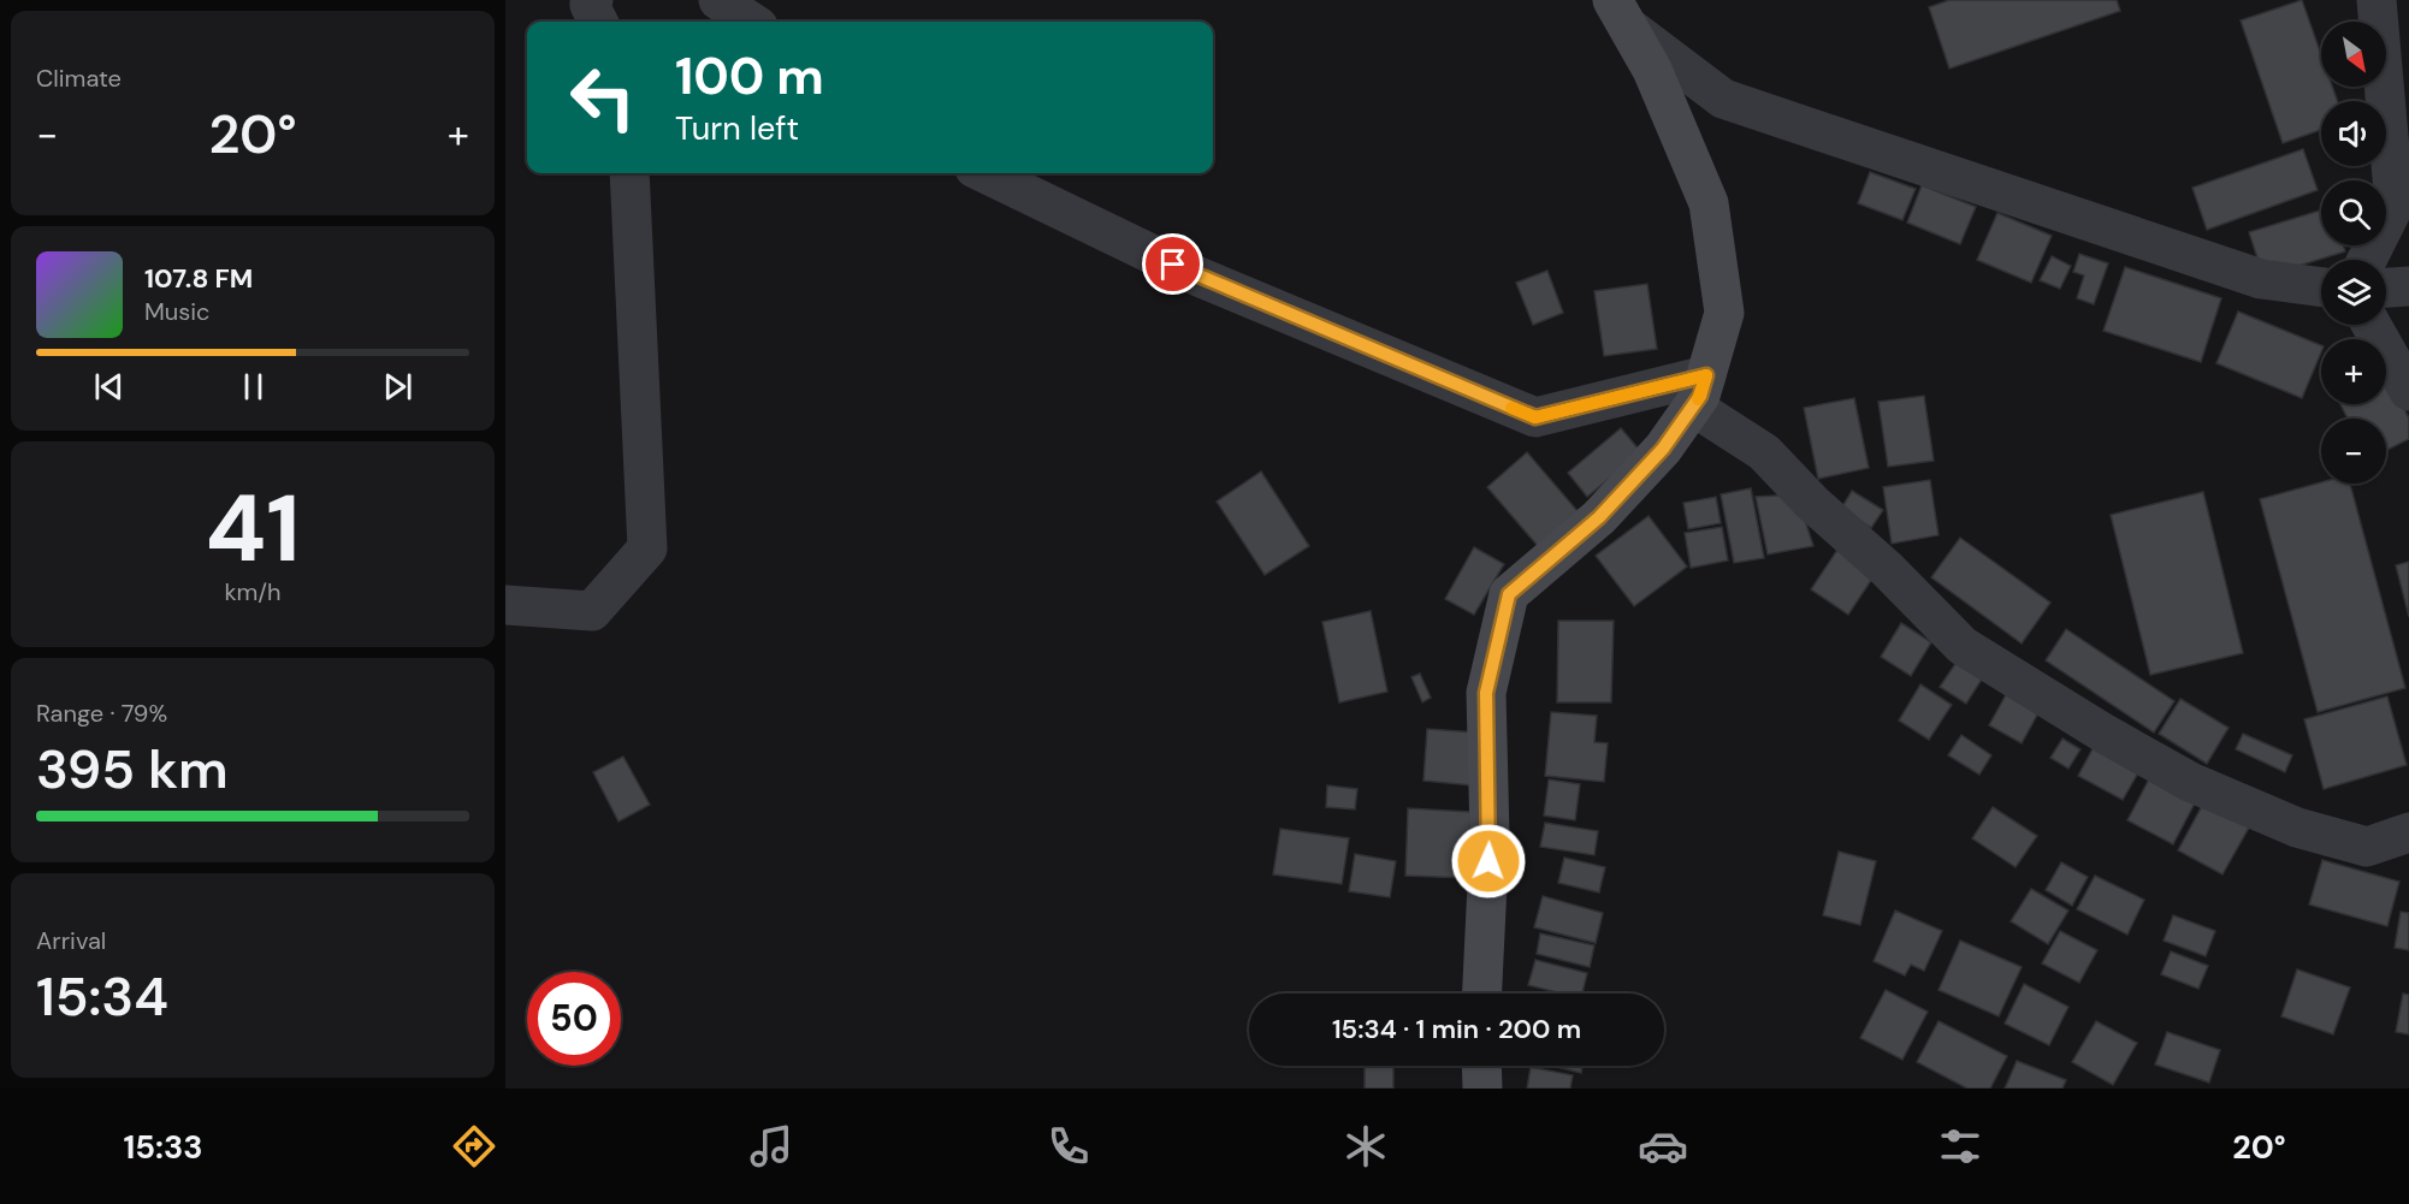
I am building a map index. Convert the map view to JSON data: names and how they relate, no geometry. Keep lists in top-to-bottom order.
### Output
{
  "north": "bottom right",
  "page": {
    "tile": [
      "Climate",
      ["41", "km/h"],
      ["Range · 79%", "395 km"],
      ["Arrival", "15:34"]
    ],
    "map_buttons": ["+", "−"],
    "turn": ["100 m", "Turn left"],
    "heat": ["−", "20°", "+"],
    "song": ["107.8 FM", "Music"],
    "limit": "50",
    "trip": "15:34 · 1 min · 200 m",
    "tabs": ["15:33", "20°"]
  }
}
